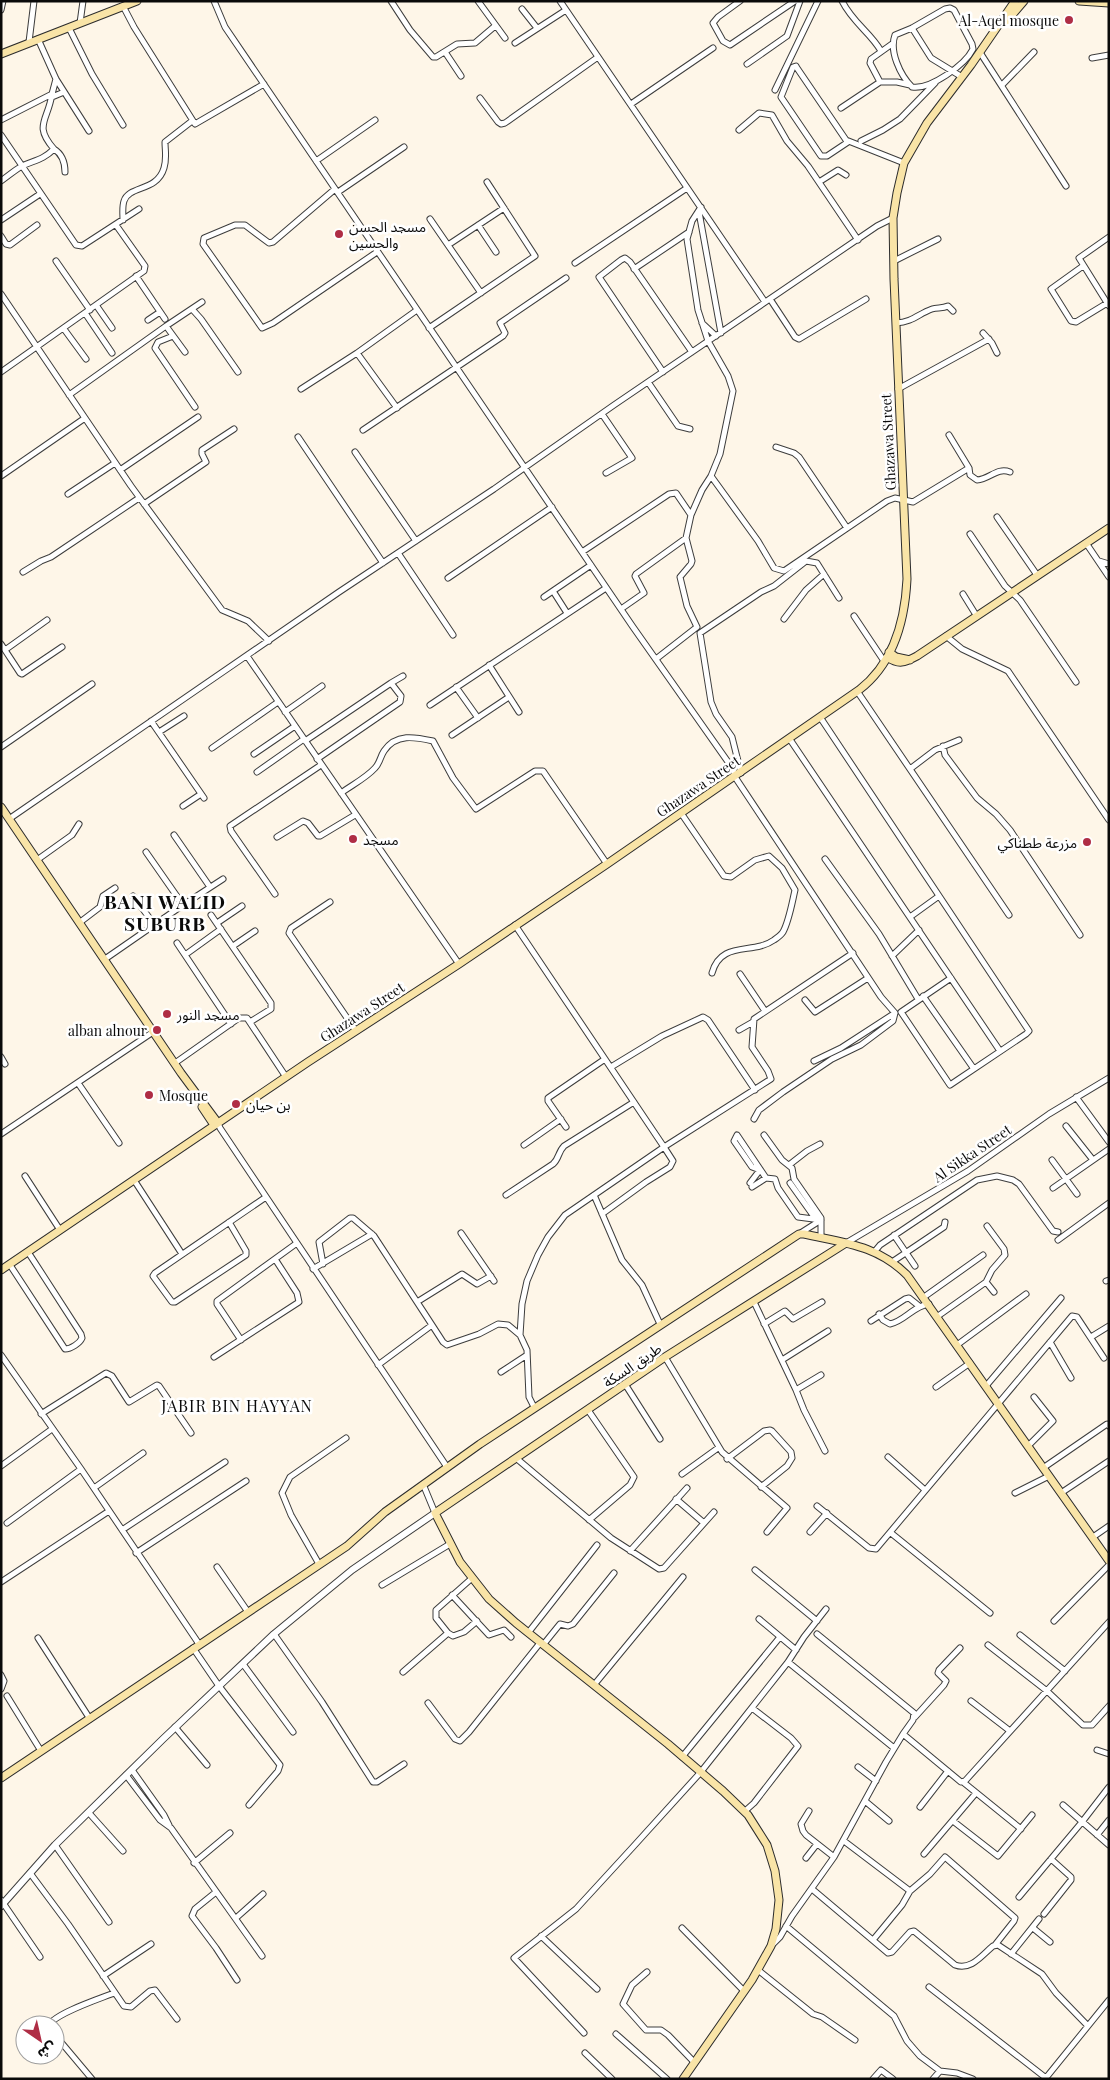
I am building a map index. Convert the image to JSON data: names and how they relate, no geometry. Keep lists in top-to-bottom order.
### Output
{
  "streets": {
    "main road": ["Ghazawa Street", "طريق السكة"],
    "street": ["Al Sikka Street"]
  },
  "crossings": [
    ["Al Sikka Street", "طريق السكة"]
  ],
  "districts": ["BANI WALID SUBURB", "JABIR BIN HAYYAN"],
  "places": [
    "Al-Aqel mosque",
    "مسجد الحسن والحسين",
    "مسجد",
    "مزرعة ططناكي",
    "مسجد النور",
    "alban alnour",
    "Mosque",
    "بن حيان"
  ],
  "north": "bottom right"
}
